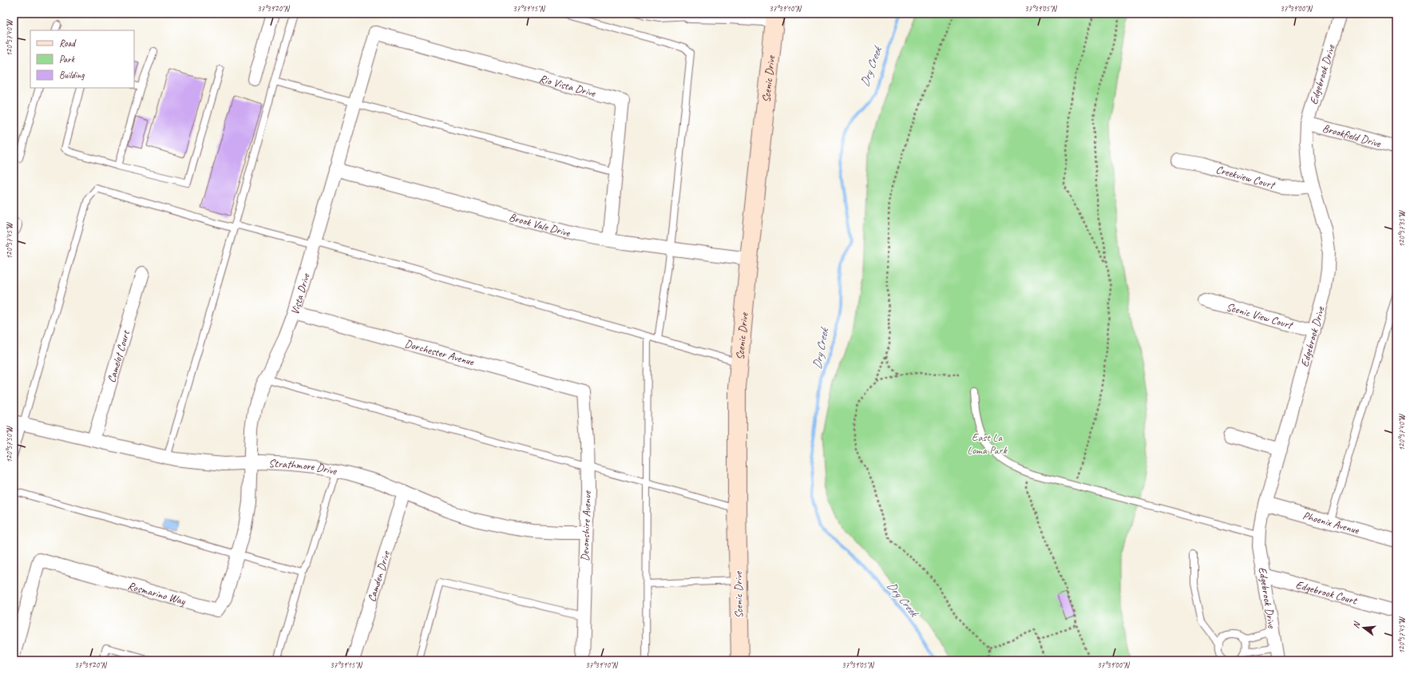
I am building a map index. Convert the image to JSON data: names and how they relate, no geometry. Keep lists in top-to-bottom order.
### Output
{
  "streets": {
    "main road": ["Scenic Drive"],
    "street": [
      "Edgebrook Drive",
      "Rio Vista Drive",
      "Brookfield Drive",
      "Creekview Court",
      "Brook Vale Drive",
      "Vista Drive",
      "Scenic View Court",
      "Dorchester Avenue",
      "Camelot Court",
      "Strathmore Drive",
      "Phoenix Avenue",
      "Devonshire Avenue",
      "Camden Drive",
      "Edgebrook Court",
      "Rosmarino Way"
    ]
  },
  "crossings": [
    ["Edgebrook Drive", "Brookfield Drive"],
    ["Edgebrook Drive", "Creekview Court"],
    ["Edgebrook Drive", "Scenic View Court"],
    ["Edgebrook Drive", "Phoenix Avenue"],
    ["Edgebrook Drive", "Edgebrook Court"],
    ["Scenic Drive", "Brook Vale Drive"],
    ["Rio Vista Drive", "Brook Vale Drive"],
    ["Rio Vista Drive", "Vista Drive"],
    ["Brook Vale Drive", "Vista Drive"],
    ["Vista Drive", "Dorchester Avenue"],
    ["Vista Drive", "Strathmore Drive"],
    ["Vista Drive", "Rosmarino Way"],
    ["Dorchester Avenue", "Devonshire Avenue"],
    ["Camelot Court", "Strathmore Drive"],
    ["Strathmore Drive", "Devonshire Avenue"],
    ["Strathmore Drive", "Camden Drive"]
  ],
  "water": ["Dry Creek"],
  "parks": ["East La Loma Park"],
  "legend": ["Road", "Park", "Building"],
  "north": "left",
  "coordinates": [
    "37°39'20\"N",
    "37°39'15\"N",
    "37°39'10\"N",
    "37°39'05\"N",
    "37°39'00\"N",
    "120°57'40\"W",
    "120°57'35\"W",
    "120°57'45\"W",
    "120°57'50\"W"
  ]
}
